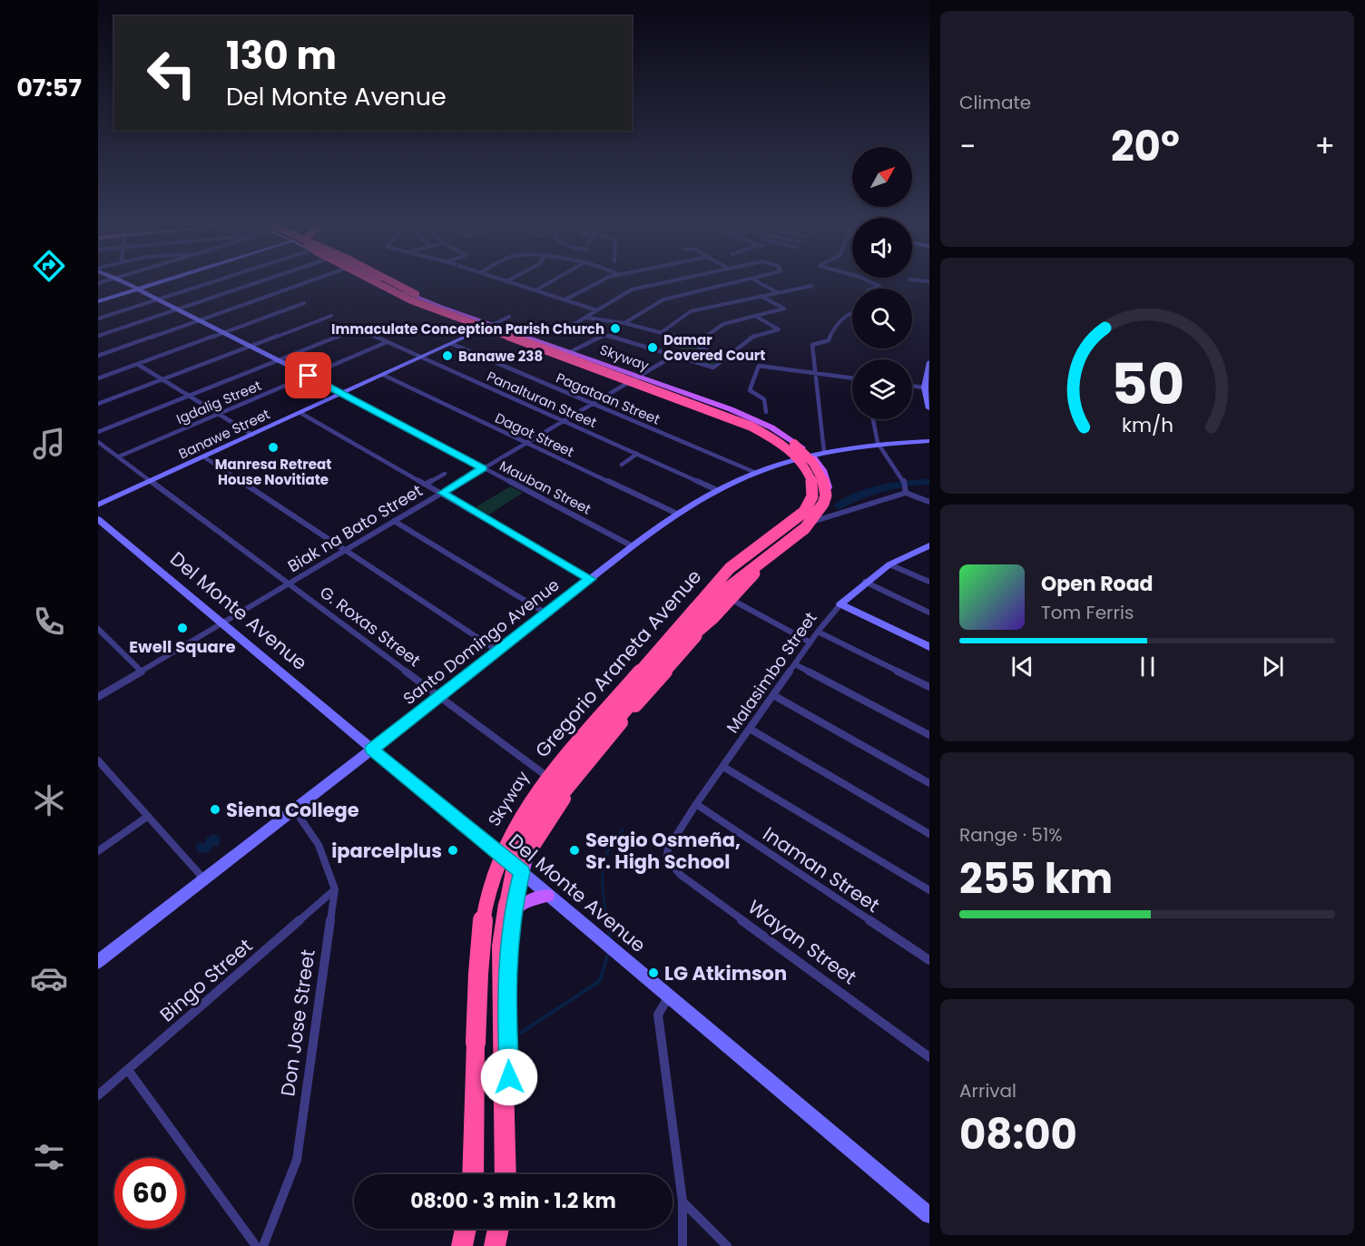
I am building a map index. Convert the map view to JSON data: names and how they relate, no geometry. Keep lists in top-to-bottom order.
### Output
{
  "streets": {
    "highway": ["Skyway"],
    "main road": [
      "Banawe Street",
      "Mauban Street",
      "Del Monte Avenue",
      "Santo Domingo Avenue",
      "Gregorio Araneta Avenue",
      "Malasimbo Street"
    ],
    "street": [
      "Pagataan Street",
      "Panalturan Street",
      "Igdalig Street",
      "Dagot Street",
      "Biak na Bato Street",
      "G. Roxas Street",
      "Inaman Street",
      "Wayan Street",
      "Bingo Street",
      "Don Jose Street"
    ]
  },
  "crossings": [
    ["Skyway", "Del Monte Avenue"],
    ["Skyway", "Gregorio Araneta Avenue"],
    ["Pagataan Street", "Banawe Street"],
    ["Pagataan Street", "Biak na Bato Street"],
    ["Pagataan Street", "Santo Domingo Avenue"],
    ["Panalturan Street", "Igdalig Street"],
    ["Panalturan Street", "Banawe Street"],
    ["Panalturan Street", "Mauban Street"],
    ["Panalturan Street", "Biak na Bato Street"],
    ["Panalturan Street", "Santo Domingo Avenue"],
    ["Igdalig Street", "Mauban Street"],
    ["Igdalig Street", "G. Roxas Street"],
    ["Banawe Street", "Dagot Street"],
    ["Banawe Street", "Mauban Street"],
    ["Banawe Street", "G. Roxas Street"],
    ["Dagot Street", "Biak na Bato Street"],
    ["Dagot Street", "Santo Domingo Avenue"],
    ["Mauban Street", "Biak na Bato Street"],
    ["Mauban Street", "Santo Domingo Avenue"],
    ["Biak na Bato Street", "Del Monte Avenue"],
    ["Biak na Bato Street", "G. Roxas Street"],
    ["Biak na Bato Street", "Gregorio Araneta Avenue"],
    ["Del Monte Avenue", "Santo Domingo Avenue"],
    ["Del Monte Avenue", "Gregorio Araneta Avenue"],
    ["G. Roxas Street", "Santo Domingo Avenue"],
    ["G. Roxas Street", "Gregorio Araneta Avenue"],
    ["Santo Domingo Avenue", "Gregorio Araneta Avenue"],
    ["Santo Domingo Avenue", "Don Jose Street"],
    ["Malasimbo Street", "Inaman Street"],
    ["Malasimbo Street", "Wayan Street"],
    ["Bingo Street", "Don Jose Street"]
  ],
  "places": [
    "Immaculate Conception Parish Church",
    "Damar Covered Court",
    "Banawe 238",
    "Manresa Retreat House Novitiate",
    "Ewell Square",
    "Siena College",
    "iparcelplus",
    "Sergio Osmeña, Sr. High School",
    "LG Atkimson"
  ],
  "north": "top right",
  "page": {
    "tabs": "07:57",
    "tile": [
      "Climate",
      ["Range · 51%", "255 km"],
      ["Arrival", "08:00"]
    ],
    "turn": ["130 m", "Del Monte Avenue"],
    "heat": ["−", "20°", "+"],
    "song": ["Open Road", "Tom Ferris"],
    "limit": "60",
    "trip": "08:00 · 3 min · 1.2 km",
    "gauge": ["50", "km/h"]
  }
}
